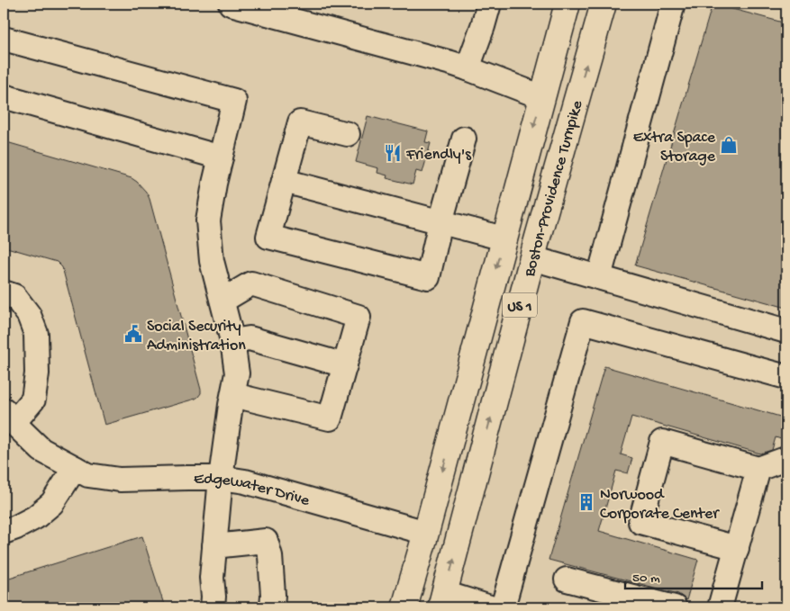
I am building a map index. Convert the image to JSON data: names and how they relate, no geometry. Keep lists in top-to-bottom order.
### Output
{
  "streets": {
    "main road": ["Boston-Providence Turnpike", "US 1"],
    "lane": ["Edgewater Drive"]
  },
  "crossings": [
    ["Boston-Providence Turnpike", "Edgewater Drive"]
  ],
  "places": {
    "shop": ["Extra Space Storage"],
    "restaurant": ["Friendly's"],
    "public building": ["Social Security Administration"],
    "building": ["Norwood Corporate Center"]
  },
  "scale_bar": "50 m"
}
